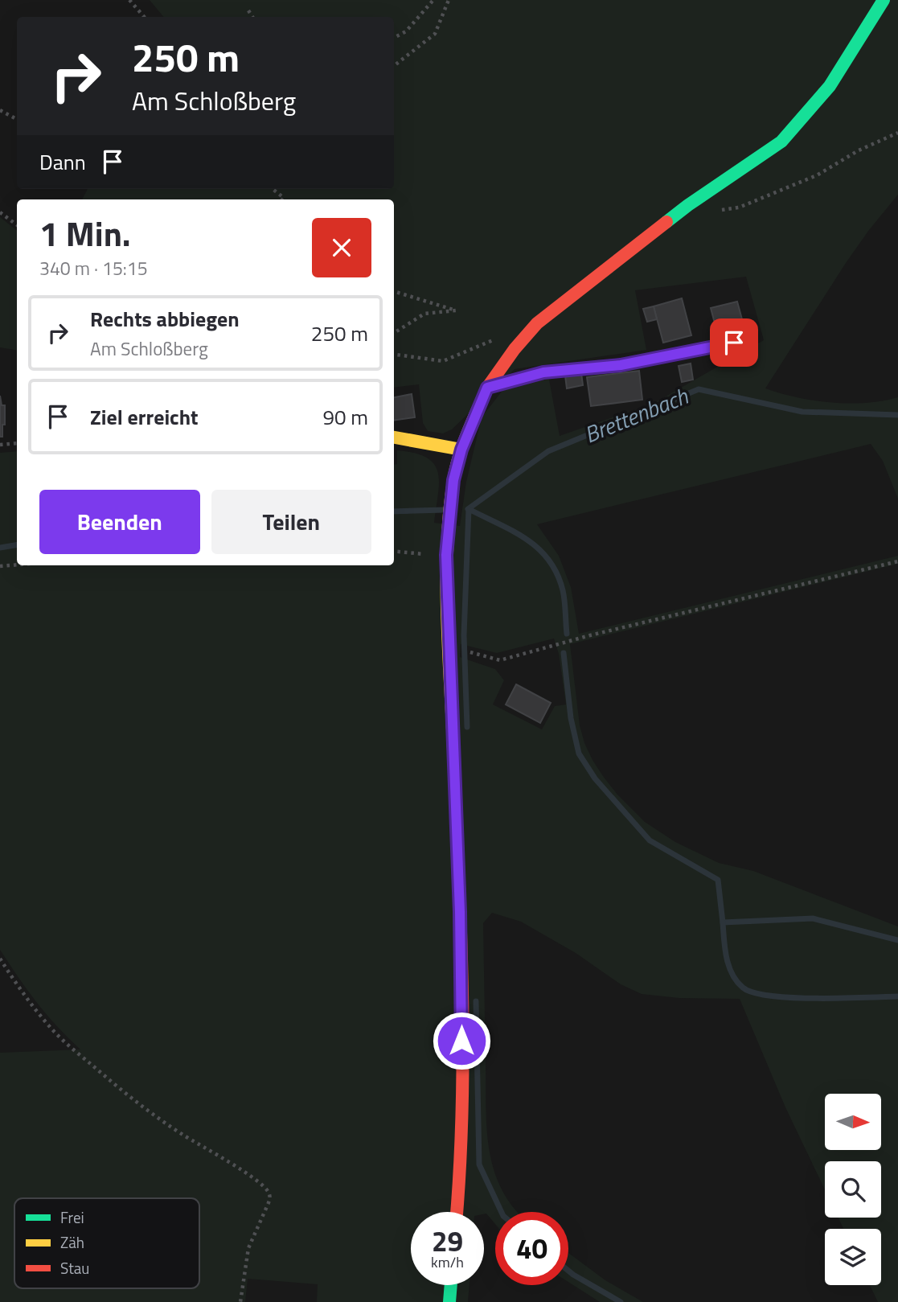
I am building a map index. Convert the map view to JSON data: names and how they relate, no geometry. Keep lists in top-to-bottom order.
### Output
{
  "water": ["Brettenbach"],
  "legend": ["Frei", "Zäh", "Stau"],
  "north": "right",
  "page": {
    "turn": ["250 m", "Am Schloßberg"],
    "then": "Dann",
    "heading": ["1 Min.", "340 m · 15:15"],
    "list": [
      {
        "name": "Rechts abbiegen",
        "note": "Am Schloßberg",
        "value": "250 m"
      },
      {
        "name": "Ziel erreicht",
        "value": "90 m"
      }
    ],
    "buttons": ["Beenden", "Teilen"],
    "speed": "29 km/h",
    "limit": "40"
  }
}
